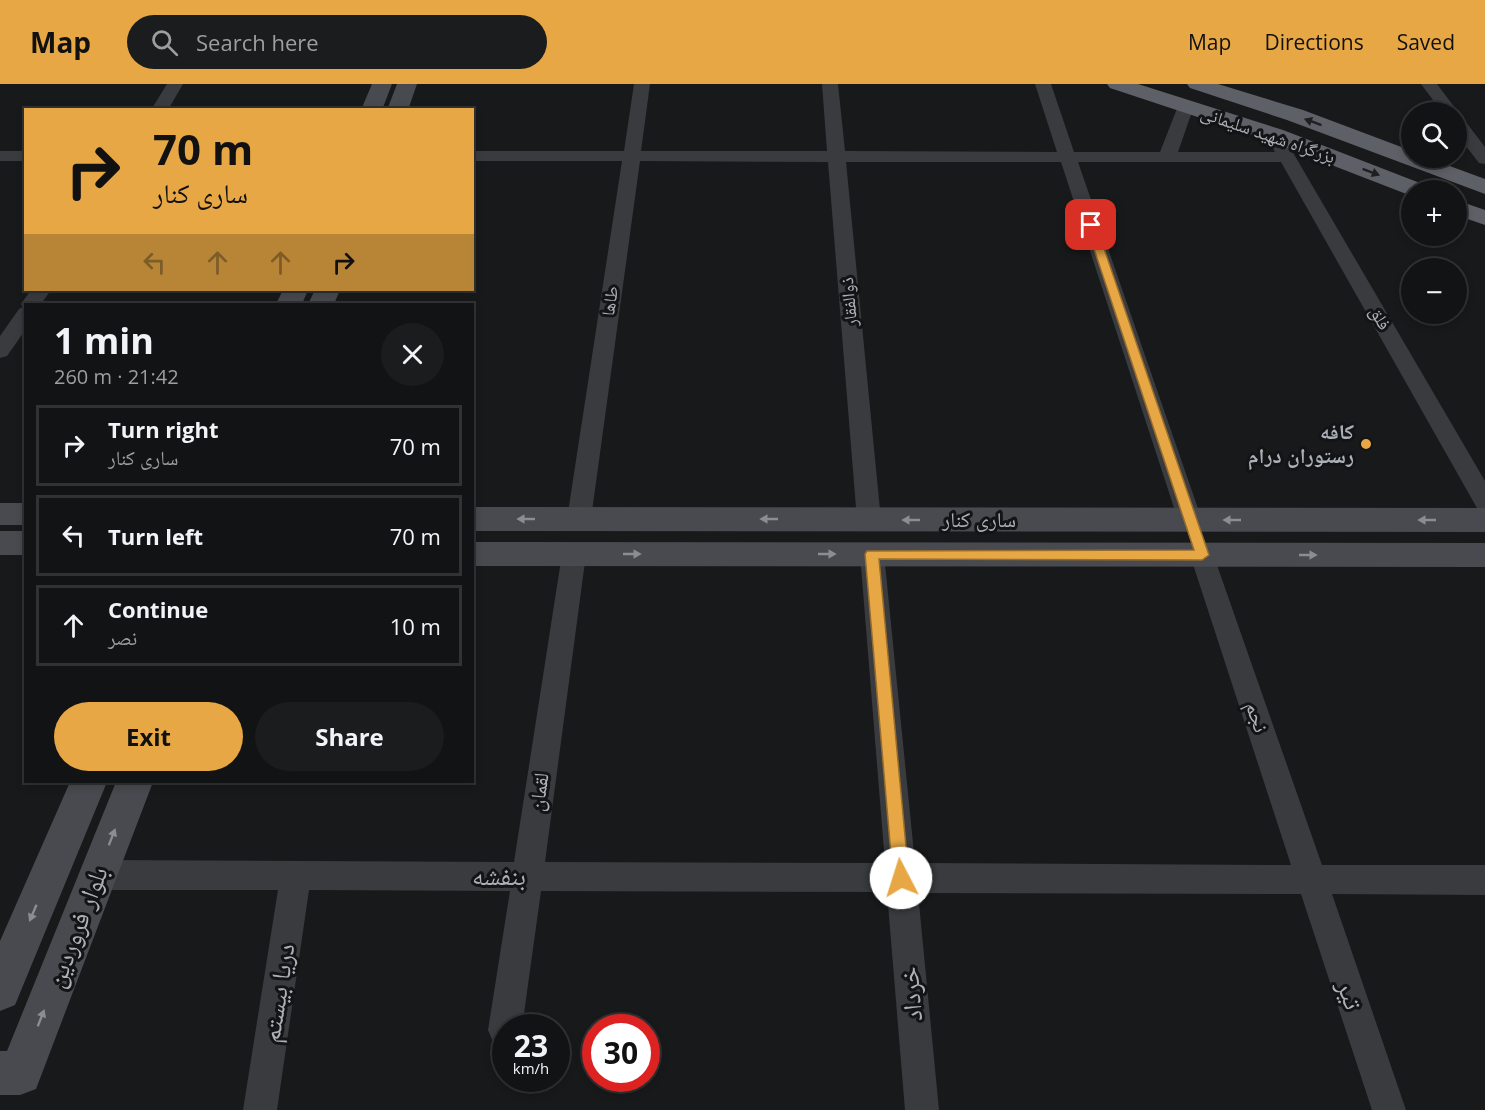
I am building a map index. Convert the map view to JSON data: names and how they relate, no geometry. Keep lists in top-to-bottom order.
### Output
{
  "streets": {
    "highway": ["بزرگراه شهید سلیمانی"],
    "main road": ["ساری کنار", "بلوار فروردین"],
    "street": [
      "طاها",
      "ذوالفقار",
      "فلق",
      "نجم",
      "لقمان",
      "بنفشه",
      "دریا بیستم",
      "خرداد",
      "تیر"
    ]
  },
  "crossings": [
    ["بزرگراه شهید سلیمانی", "فلق"],
    ["طاها", "ساری کنار"],
    ["ذوالفقار", "ساری کنار"],
    ["ساری کنار", "نجم"],
    ["ساری کنار", "لقمان"],
    ["ساری کنار", "خرداد"],
    ["نجم", "بنفشه"],
    ["نجم", "تیر"],
    ["لقمان", "بنفشه"],
    ["بنفشه", "بلوار فروردین"],
    ["بنفشه", "دریا بیستم"],
    ["بنفشه", "خرداد"],
    ["بنفشه", "تیر"]
  ],
  "places": ["کافه رستوران درام"],
  "page": {
    "header": "Map",
    "search": "Search here",
    "nav": ["Map", "Directions", "Saved"],
    "map_buttons": ["+", "−"],
    "turn": ["70 m", "ساری کنار"],
    "heading": ["1 min", "260 m · 21:42"],
    "list": [
      {
        "name": "Turn right",
        "note": "ساری کنار",
        "value": "70 m"
      },
      {
        "name": "Turn left",
        "value": "70 m"
      },
      {
        "name": "Continue",
        "note": "نصر",
        "value": "10 m"
      }
    ],
    "buttons": ["Exit", "Share"],
    "speed": "23 km/h",
    "limit": "30"
  }
}
